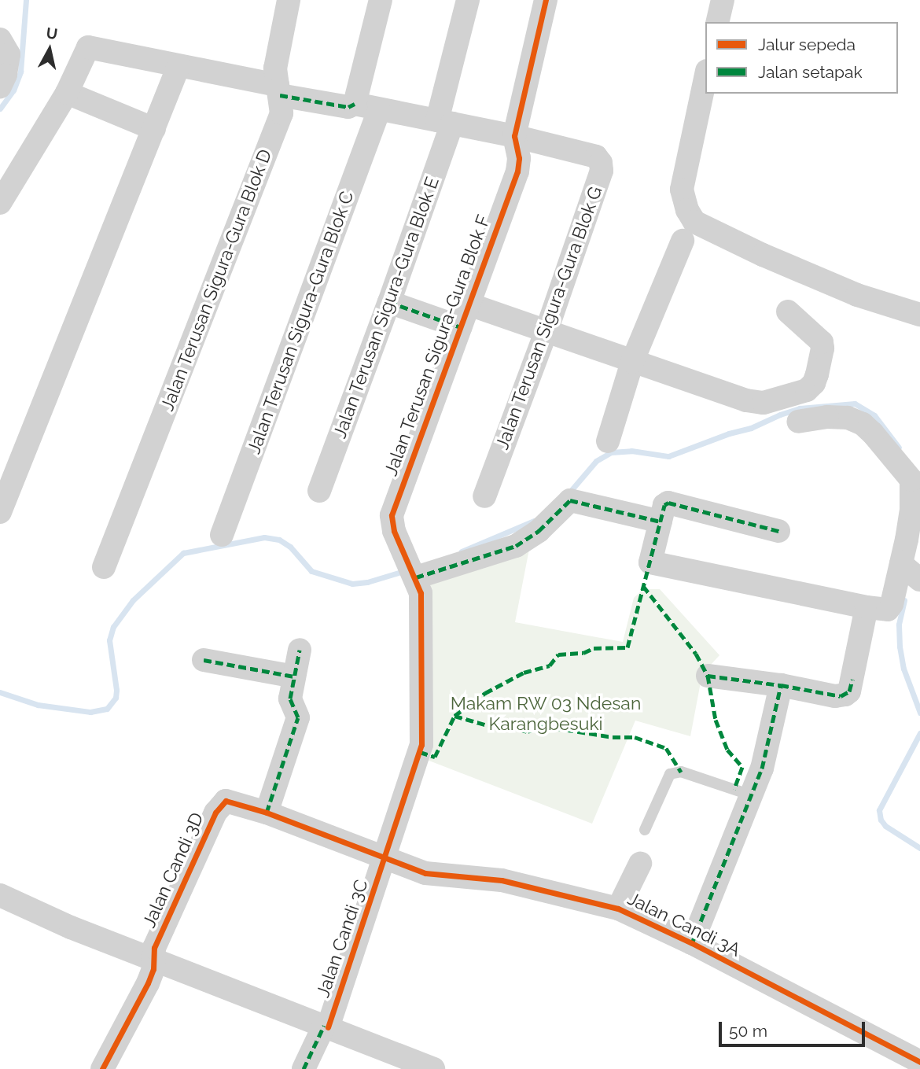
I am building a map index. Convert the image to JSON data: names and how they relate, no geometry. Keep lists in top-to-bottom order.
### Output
{
  "streets": {
    "street": [
      "Jalan Terusan Sigura-Gura Blok D",
      "Jalan Terusan Sigura-Gura Blok E",
      "Jalan Terusan Sigura-Gura Blok G",
      "Jalan Terusan Sigura-Gura Blok C",
      "Jalan Terusan Sigura-Gura Blok F",
      "Jalan Candi 3D",
      "Jalan Candi 3A",
      "Jalan Candi 3C"
    ]
  },
  "crossings": [
    ["Jalan Terusan Sigura-Gura Blok G", "Jalan Terusan Sigura-Gura Blok F"],
    ["Jalan Terusan Sigura-Gura Blok F", "Jalan Candi 3D"],
    ["Jalan Terusan Sigura-Gura Blok F", "Jalan Candi 3A"],
    ["Jalan Terusan Sigura-Gura Blok F", "Jalan Candi 3C"],
    ["Jalan Candi 3D", "Jalan Candi 3A"],
    ["Jalan Candi 3D", "Jalan Candi 3C"],
    ["Jalan Candi 3A", "Jalan Candi 3C"]
  ],
  "parks": ["Makam RW 03 Ndesan Karangbesuki"],
  "legend": ["Jalur sepeda", "Jalan setapak"],
  "scale_bar": "50 m",
  "north": "top"
}
